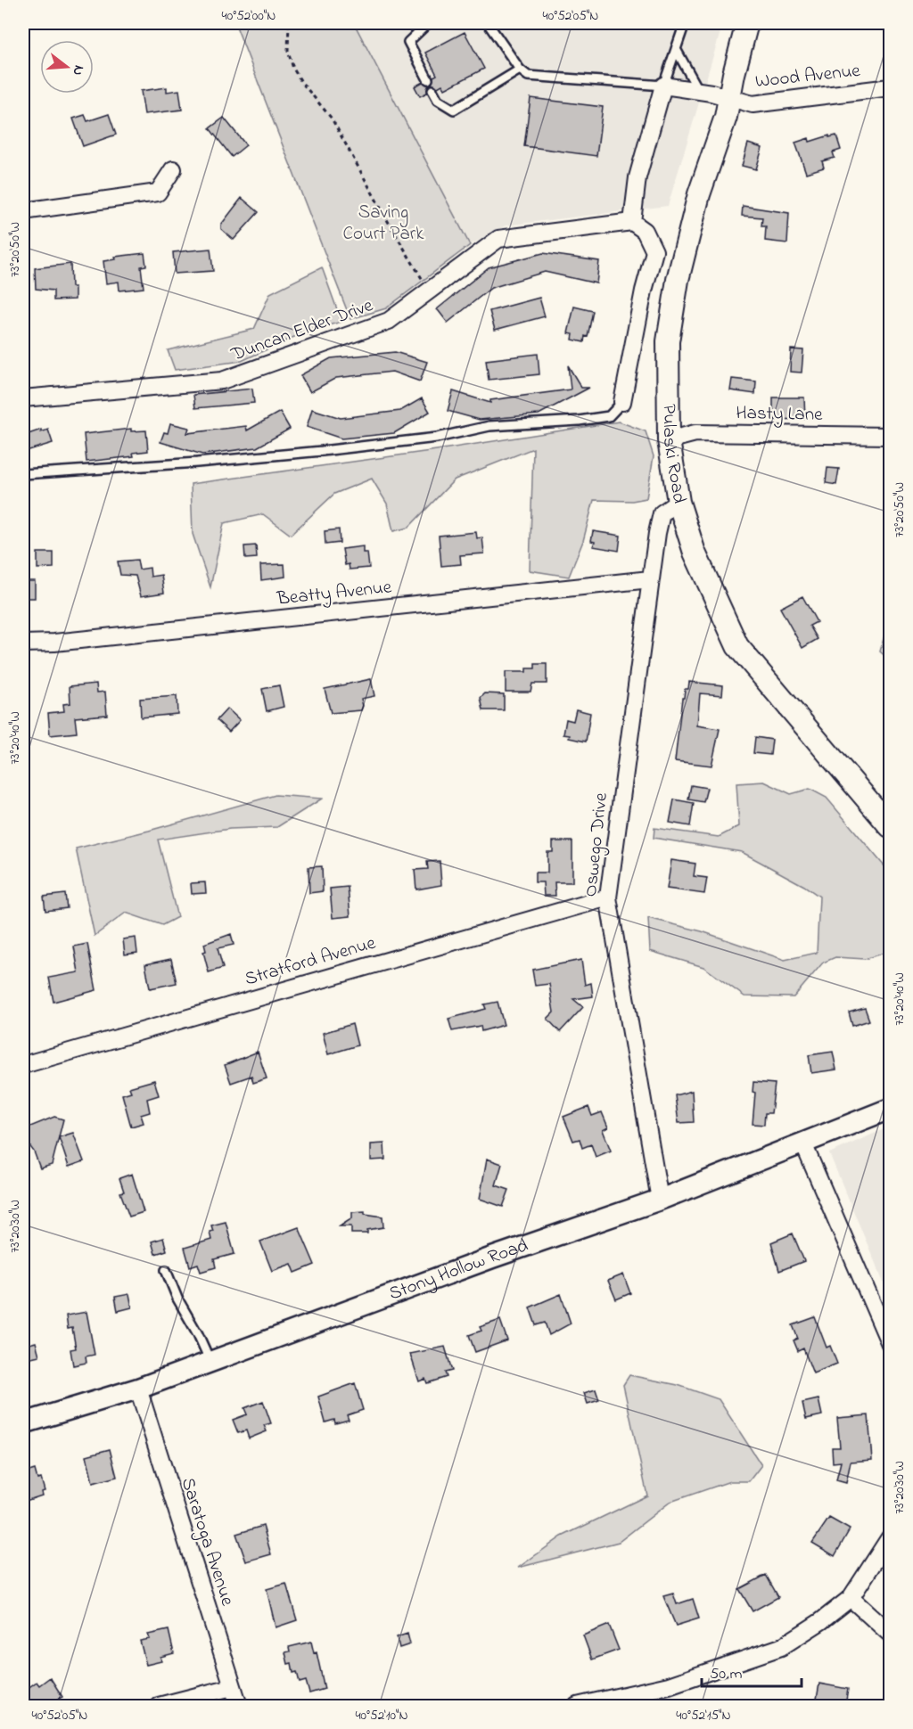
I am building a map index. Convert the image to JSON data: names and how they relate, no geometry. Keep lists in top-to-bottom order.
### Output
{
  "streets": {
    "main road": ["Pulaski Road"],
    "street": [
      "Wood Avenue",
      "Duncan Elder Drive",
      "Hasty Lane",
      "Beatty Avenue",
      "Oswego Drive",
      "Stratford Avenue",
      "Stony Hollow Road",
      "Saratoga Avenue"
    ]
  },
  "crossings": [
    ["Wood Avenue", "Pulaski Road"],
    ["Hasty Lane", "Pulaski Road"],
    ["Pulaski Road", "Oswego Drive"],
    ["Beatty Avenue", "Oswego Drive"],
    ["Oswego Drive", "Stratford Avenue"],
    ["Oswego Drive", "Stony Hollow Road"],
    ["Stony Hollow Road", "Saratoga Avenue"]
  ],
  "parks": ["Saving Court Park"],
  "scale_bar": "50 m",
  "north": "right",
  "coordinates": [
    "40°52'00\"N",
    "40°52'05\"N",
    "73°20'50\"W",
    "73°20'40\"W",
    "73°20'30\"W",
    "40°52'10\"N",
    "40°52'15\"N"
  ]
}
